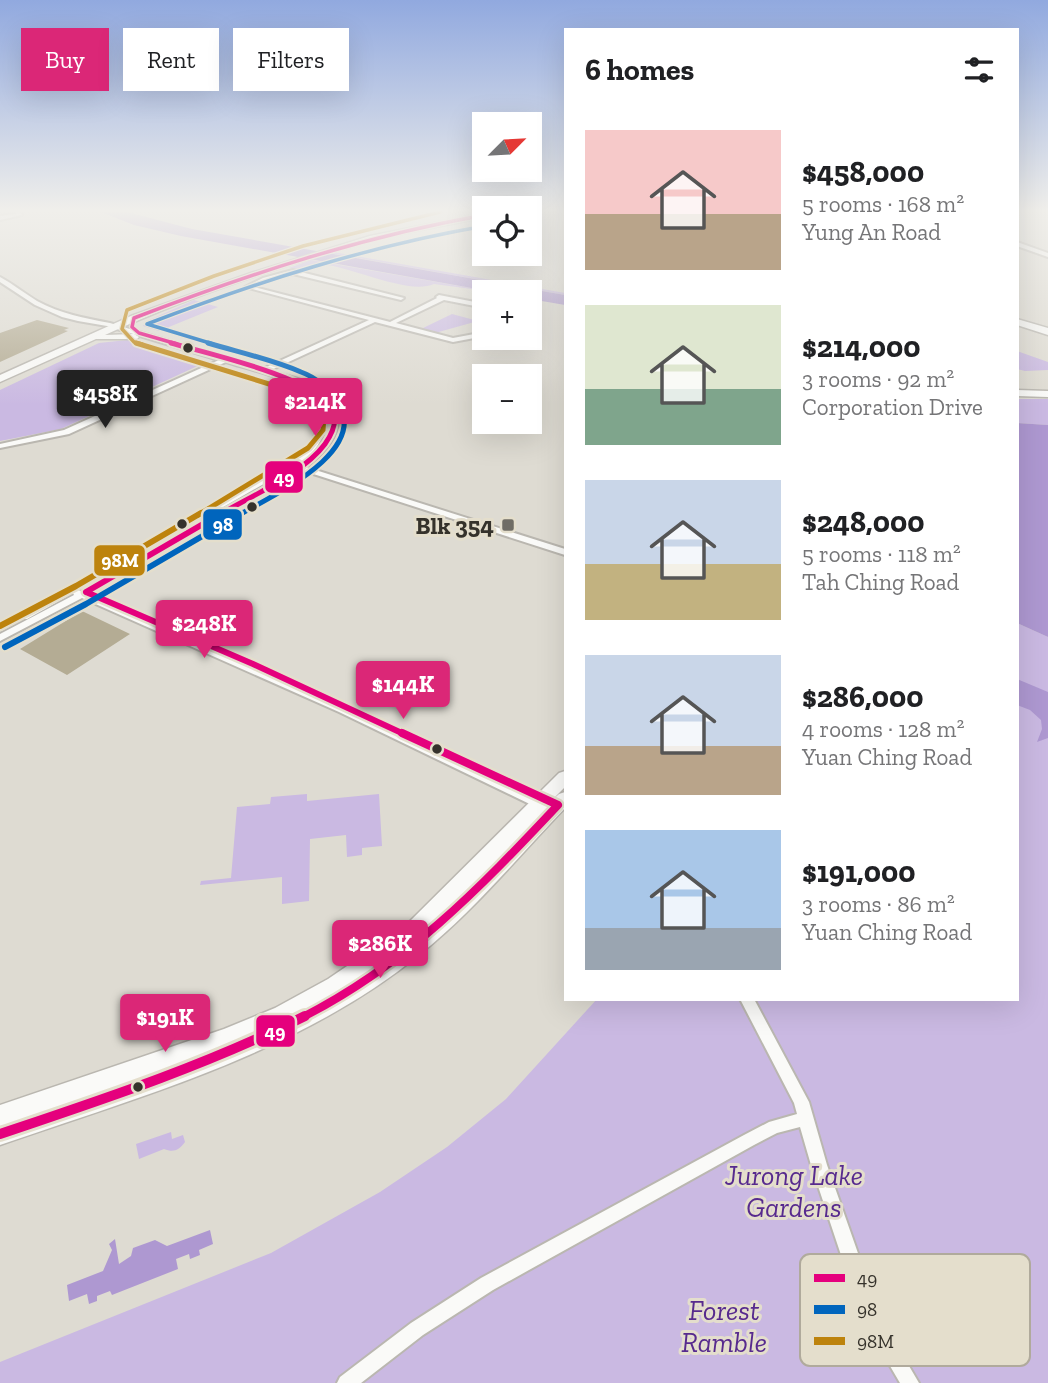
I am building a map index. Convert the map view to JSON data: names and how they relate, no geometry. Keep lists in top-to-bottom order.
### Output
{
  "parks": ["Jurong Lake Gardens", "Forest Ramble"],
  "places": {
    "transit": ["Blk 354"]
  },
  "lines": ["transit line 49", "transit line 98", "transit line 98M"],
  "legend": ["49", "98", "98M"],
  "north": "top right",
  "page": {
    "chip": ["Buy", "Rent", "Filters"],
    "heading": "6 homes",
    "map_buttons": ["+", "−"],
    "list": [
      {
        "name": "$458,000",
        "note": "5 rooms · 168 m² · Yung An Road"
      },
      {
        "name": "$214,000",
        "note": "3 rooms · 92 m² · Corporation Drive"
      },
      {
        "name": "$248,000",
        "note": "5 rooms · 118 m² · Tah Ching Road"
      },
      {
        "name": "$286,000",
        "note": "4 rooms · 128 m² · Yuan Ching Road"
      },
      {
        "name": "$191,000",
        "note": "3 rooms · 86 m² · Yuan Ching Road"
      }
    ],
    "price": [
      "$458K",
      "$214K",
      "$248K",
      "$144K",
      "$286K",
      "$191K"
    ]
  }
}
